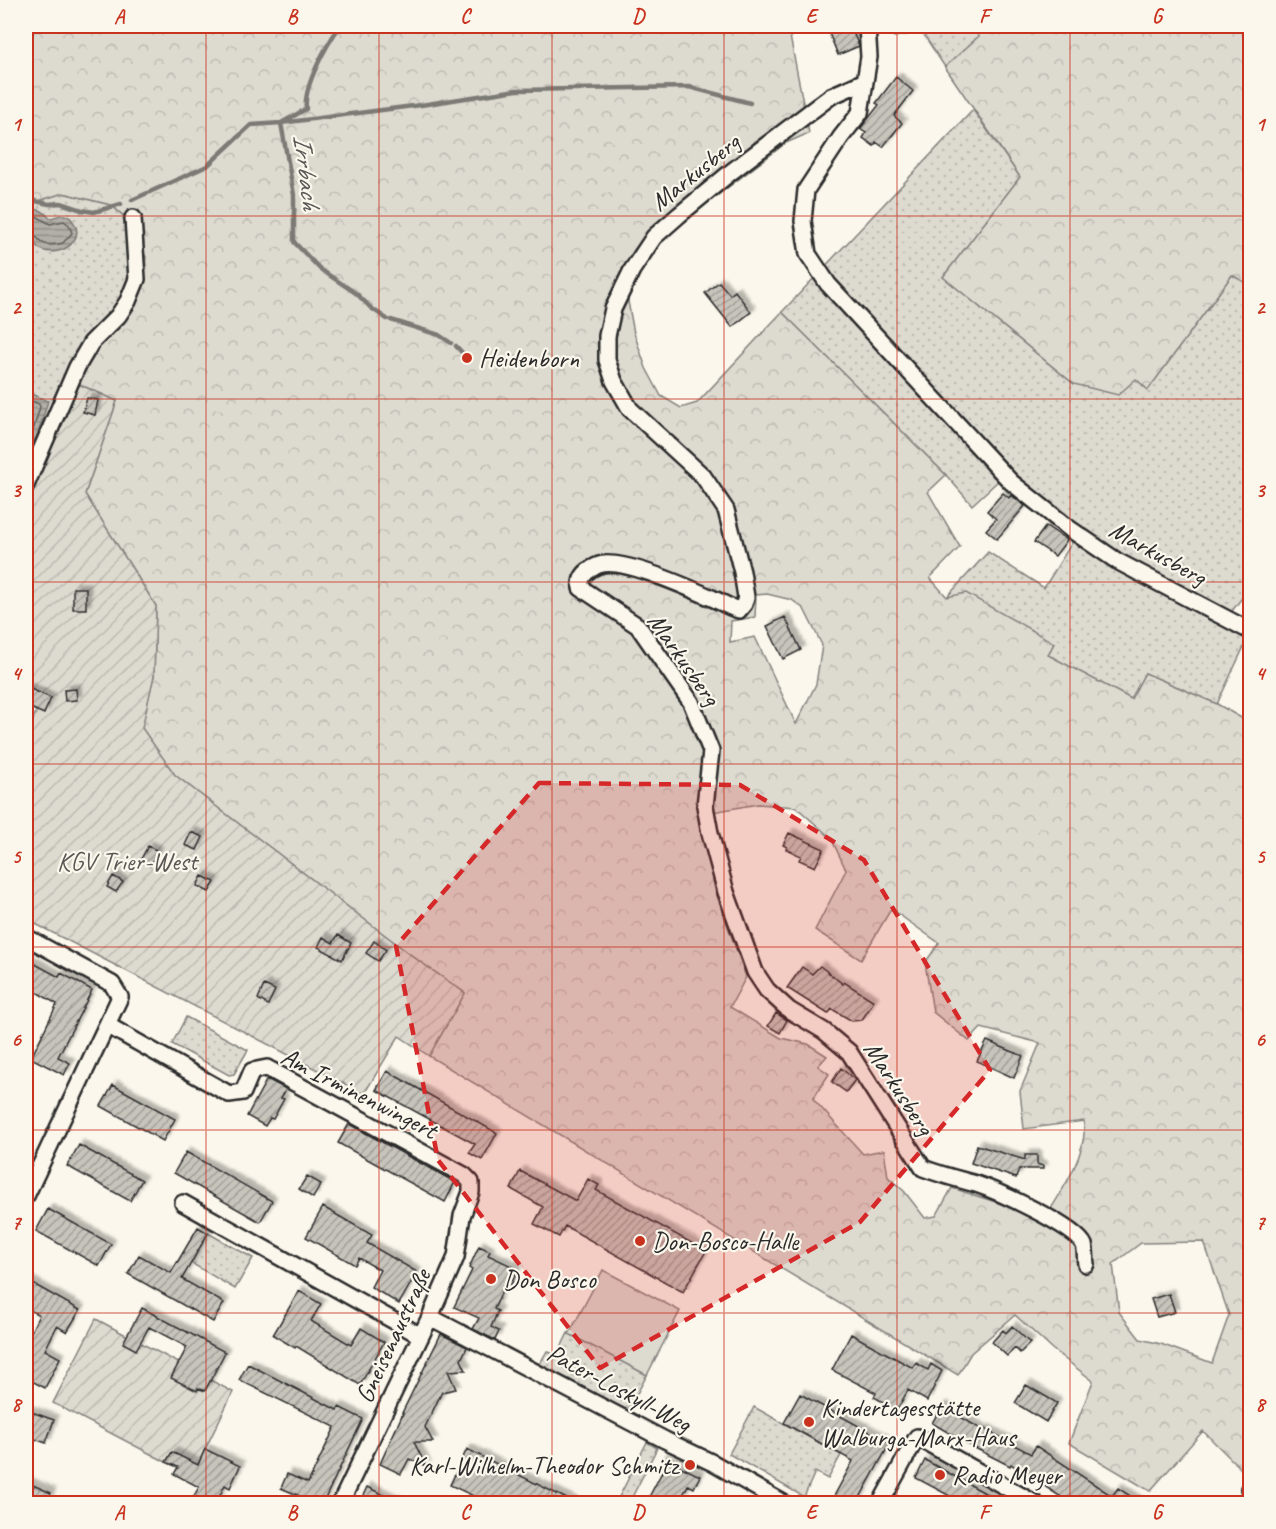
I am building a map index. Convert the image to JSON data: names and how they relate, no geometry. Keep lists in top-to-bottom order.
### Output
{
  "streets": {
    "street": [
      "Markusberg",
      "Am Irminenwingert",
      "Gneisenaustraße",
      "Pater-Loskyll-Weg"
    ]
  },
  "crossings": [
    ["Am Irminenwingert", "Gneisenaustraße"],
    ["Gneisenaustraße", "Pater-Loskyll-Weg"]
  ],
  "water": ["Irrbach"],
  "parks": ["KGV Trier-West"],
  "places": [
    "Heidenborn",
    "Don-Bosco-Halle",
    "Don Bosco",
    "Kindertagesstätte Walburga-Marx-Haus",
    "Karl-Wilhelm-Theodor Schmitz",
    "Radio Meyer"
  ],
  "grid": {
    "columns": [
      "A",
      "B",
      "C",
      "D",
      "E",
      "F",
      "G"
    ],
    "rows": [
      "1",
      "2",
      "3",
      "4",
      "5",
      "6",
      "7",
      "8"
    ]
  }
}
